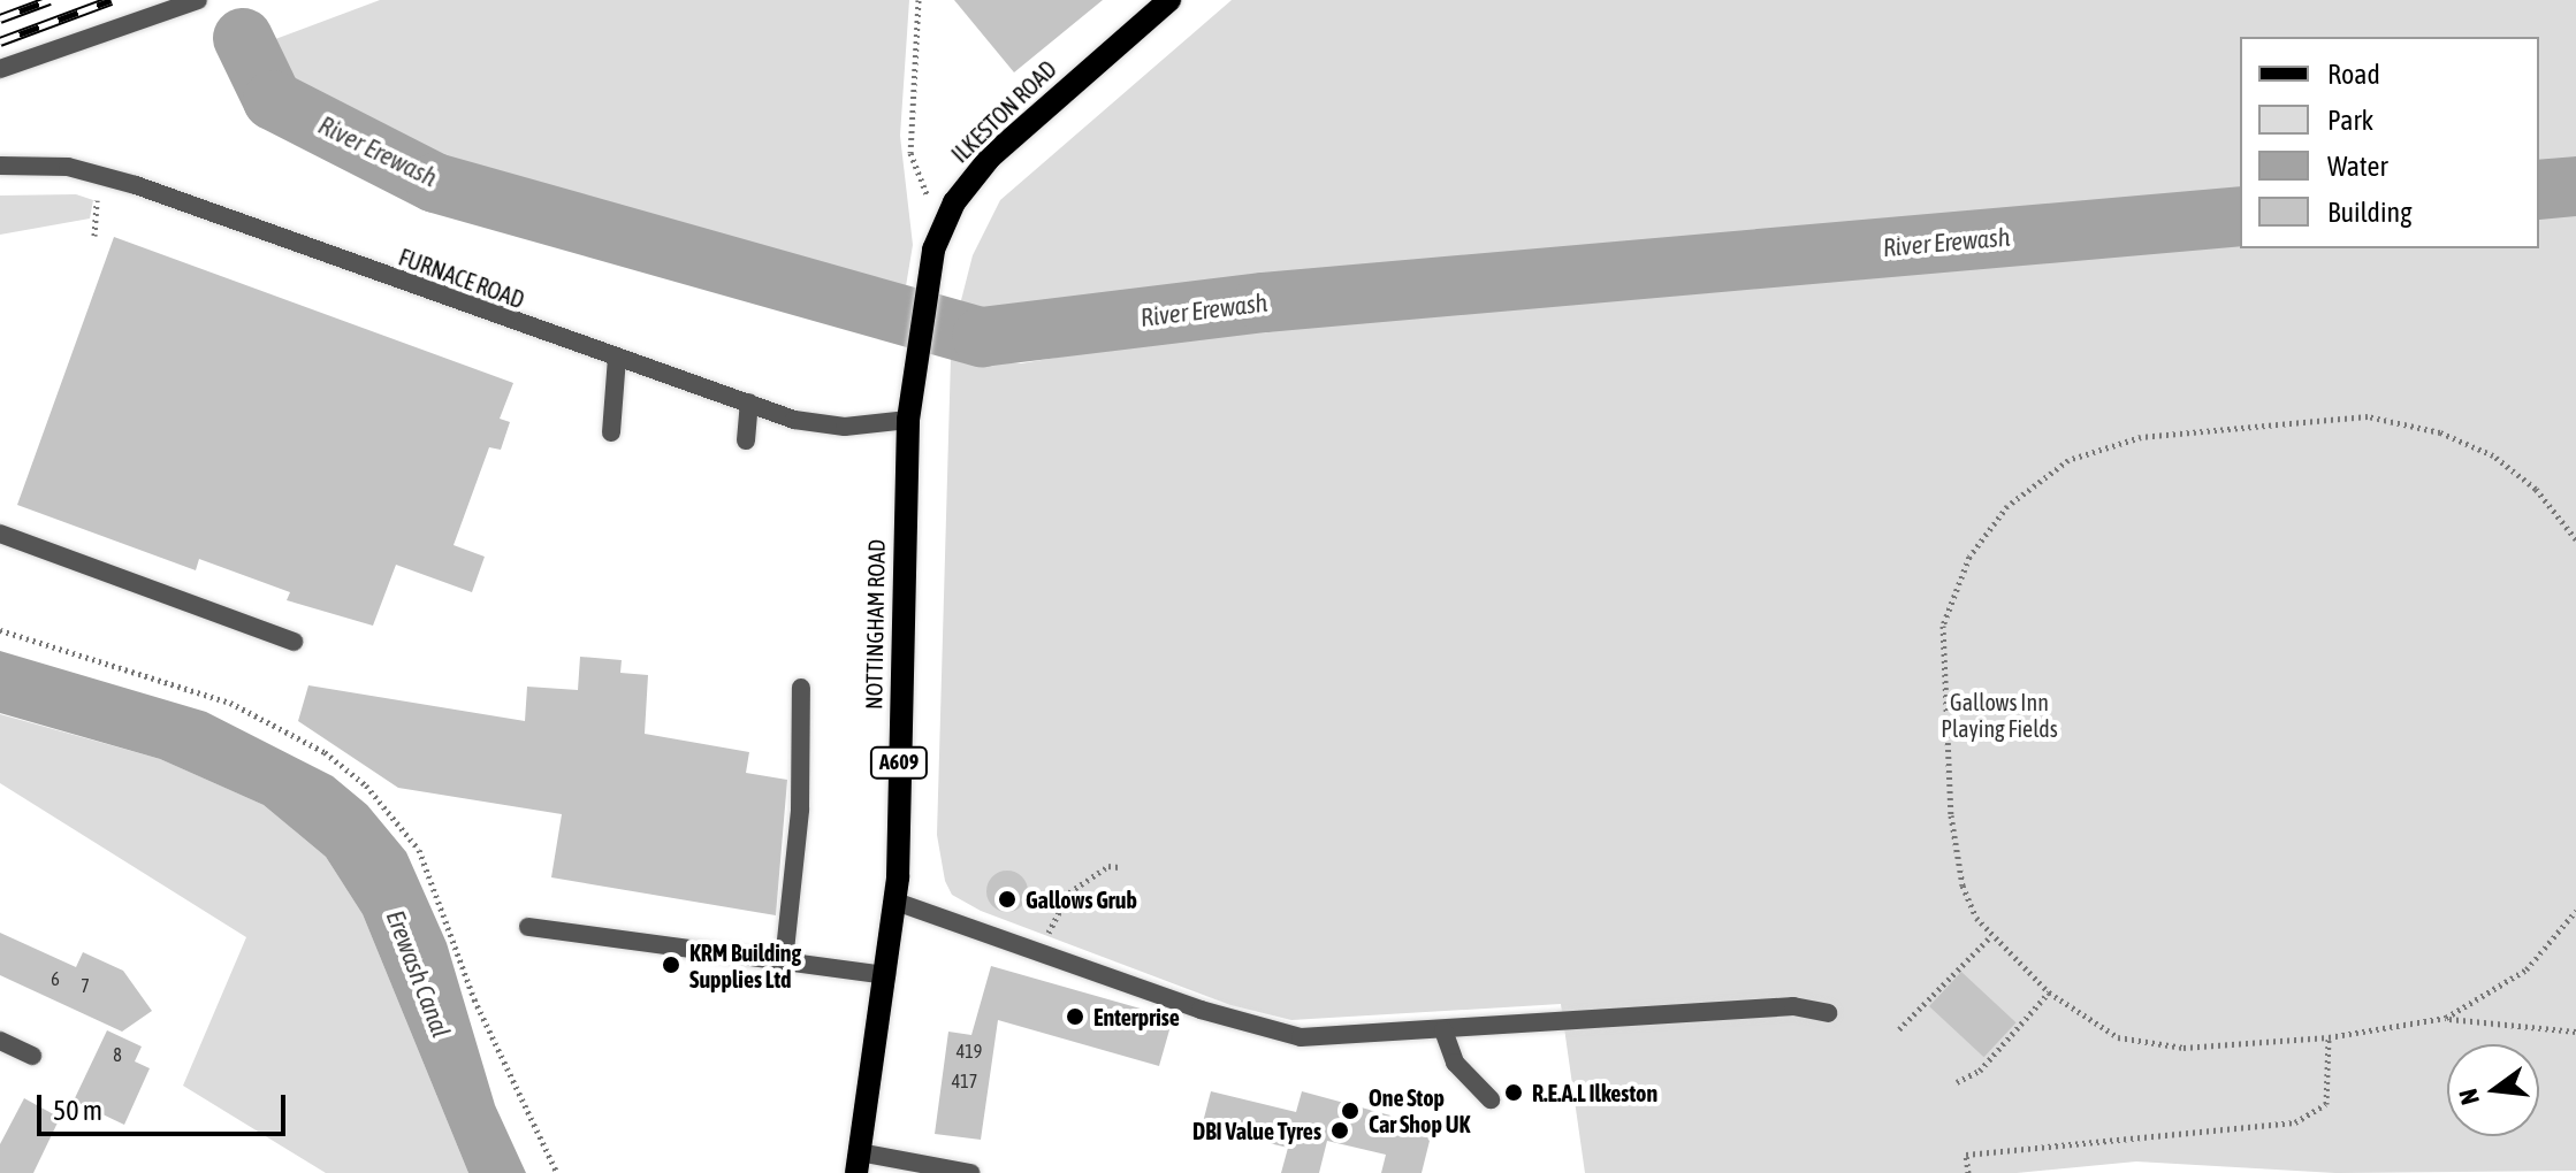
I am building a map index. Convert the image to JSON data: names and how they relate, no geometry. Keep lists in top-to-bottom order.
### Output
{
  "streets": {
    "main road": ["ILKESTON ROAD", "NOTTINGHAM ROAD", "A609"],
    "street": ["FURNACE ROAD"]
  },
  "crossings": [
    ["ILKESTON ROAD", "NOTTINGHAM ROAD"],
    ["FURNACE ROAD", "NOTTINGHAM ROAD"]
  ],
  "water": ["River Erewash", "Erewash Canal"],
  "parks": ["Gallows Inn Playing Fields"],
  "places": [
    "Gallows Grub",
    "KRM Building Supplies Ltd",
    "Enterprise",
    "R.E.A.L Ilkeston",
    "One Stop Car Shop UK",
    "DBI Value Tyres"
  ],
  "house_numbers": [
    "6",
    "7",
    "419",
    "8",
    "417"
  ],
  "legend": [
    "Road",
    "Park",
    "Water",
    "Building"
  ],
  "scale_bar": "50 m",
  "north": "left"
}
